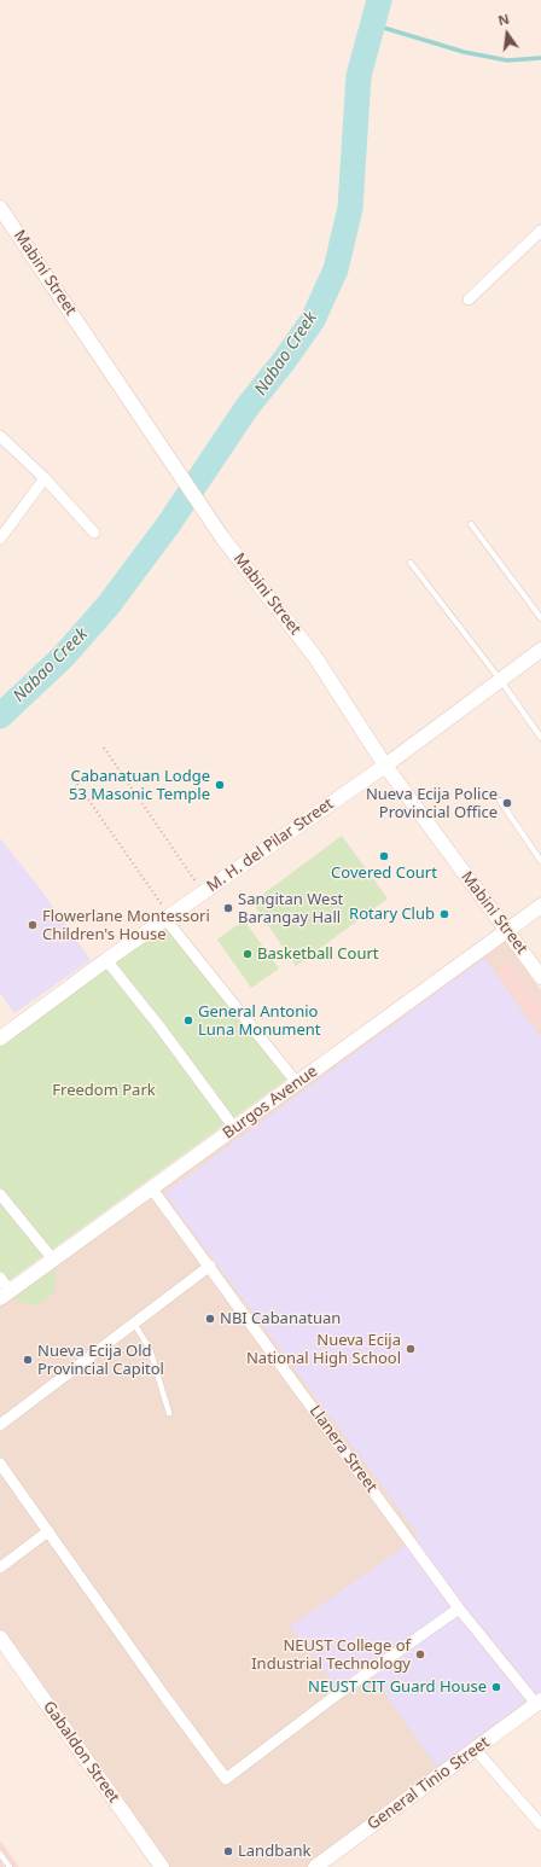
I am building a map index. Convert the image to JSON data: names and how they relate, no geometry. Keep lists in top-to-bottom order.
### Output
{
  "streets": {
    "main road": [
      "Mabini Street",
      "M. H. del Pilar Street",
      "Burgos Avenue",
      "Gabaldon Street",
      "General Tinio Street"
    ],
    "street": ["Llanera Street"]
  },
  "crossings": [
    ["Mabini Street", "M. H. del Pilar Street"],
    ["Mabini Street", "Burgos Avenue"],
    ["Llanera Street", "General Tinio Street"]
  ],
  "water": ["Nabao Creek"],
  "parks": ["Freedom Park"],
  "places": [
    "Cabanatuan Lodge 53 Masonic Temple",
    "Nueva Ecija Police Provincial Office",
    "Covered Court",
    "Sangitan West Barangay Hall",
    "Rotary Club",
    "Flowerlane Montessori Children's House",
    "Basketball Court",
    "General Antonio Luna Monument",
    "NBI Cabanatuan",
    "Nueva Ecija National High School",
    "Nueva Ecija Old Provincial Capitol",
    "NEUST College of Industrial Technology",
    "NEUST CIT Guard House",
    "Landbank"
  ],
  "north": "top"
}
